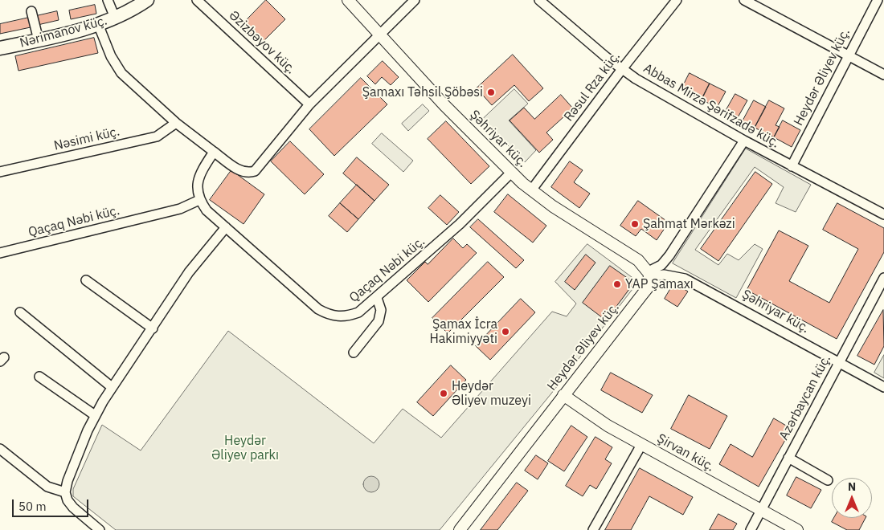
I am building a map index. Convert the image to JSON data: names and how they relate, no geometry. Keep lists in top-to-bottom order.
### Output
{
  "streets": {
    "main road": ["Nərimanov küç."],
    "street": [
      "Əzizbəyov küç.",
      "Heydər Əliyev küç.",
      "Rəsul Rza küç.",
      "Abbas Mirzə Şərifzadə küç.",
      "Nəsimi küç.",
      "Şəhriyar küç.",
      "Qaçaq Nəbi küç.",
      "Azərbaycan küç.",
      "Şirvan küç."
    ]
  },
  "crossings": [
    ["Heydər Əliyev küç.", "Abbas Mirzə Şərifzadə küç."],
    ["Heydər Əliyev küç.", "Şəhriyar küç."],
    ["Heydər Əliyev küç.", "Şirvan küç."],
    ["Rəsul Rza küç.", "Abbas Mirzə Şərifzadə küç."],
    ["Rəsul Rza küç.", "Şəhriyar küç."],
    ["Şəhriyar küç.", "Qaçaq Nəbi küç."],
    ["Şəhriyar küç.", "Azərbaycan küç."],
    ["Azərbaycan küç.", "Şirvan küç."]
  ],
  "parks": ["Heydər Əliyev parkı"],
  "places": [
    "Şamaxı Təhsil Şöbəsi",
    "Şahmat Mərkəzi",
    "YAP Şamaxı",
    "Şamax İcra Hakimiyyəti",
    "Heydər Əliyev muzeyi"
  ],
  "scale_bar": "50 m",
  "north": "top"
}
